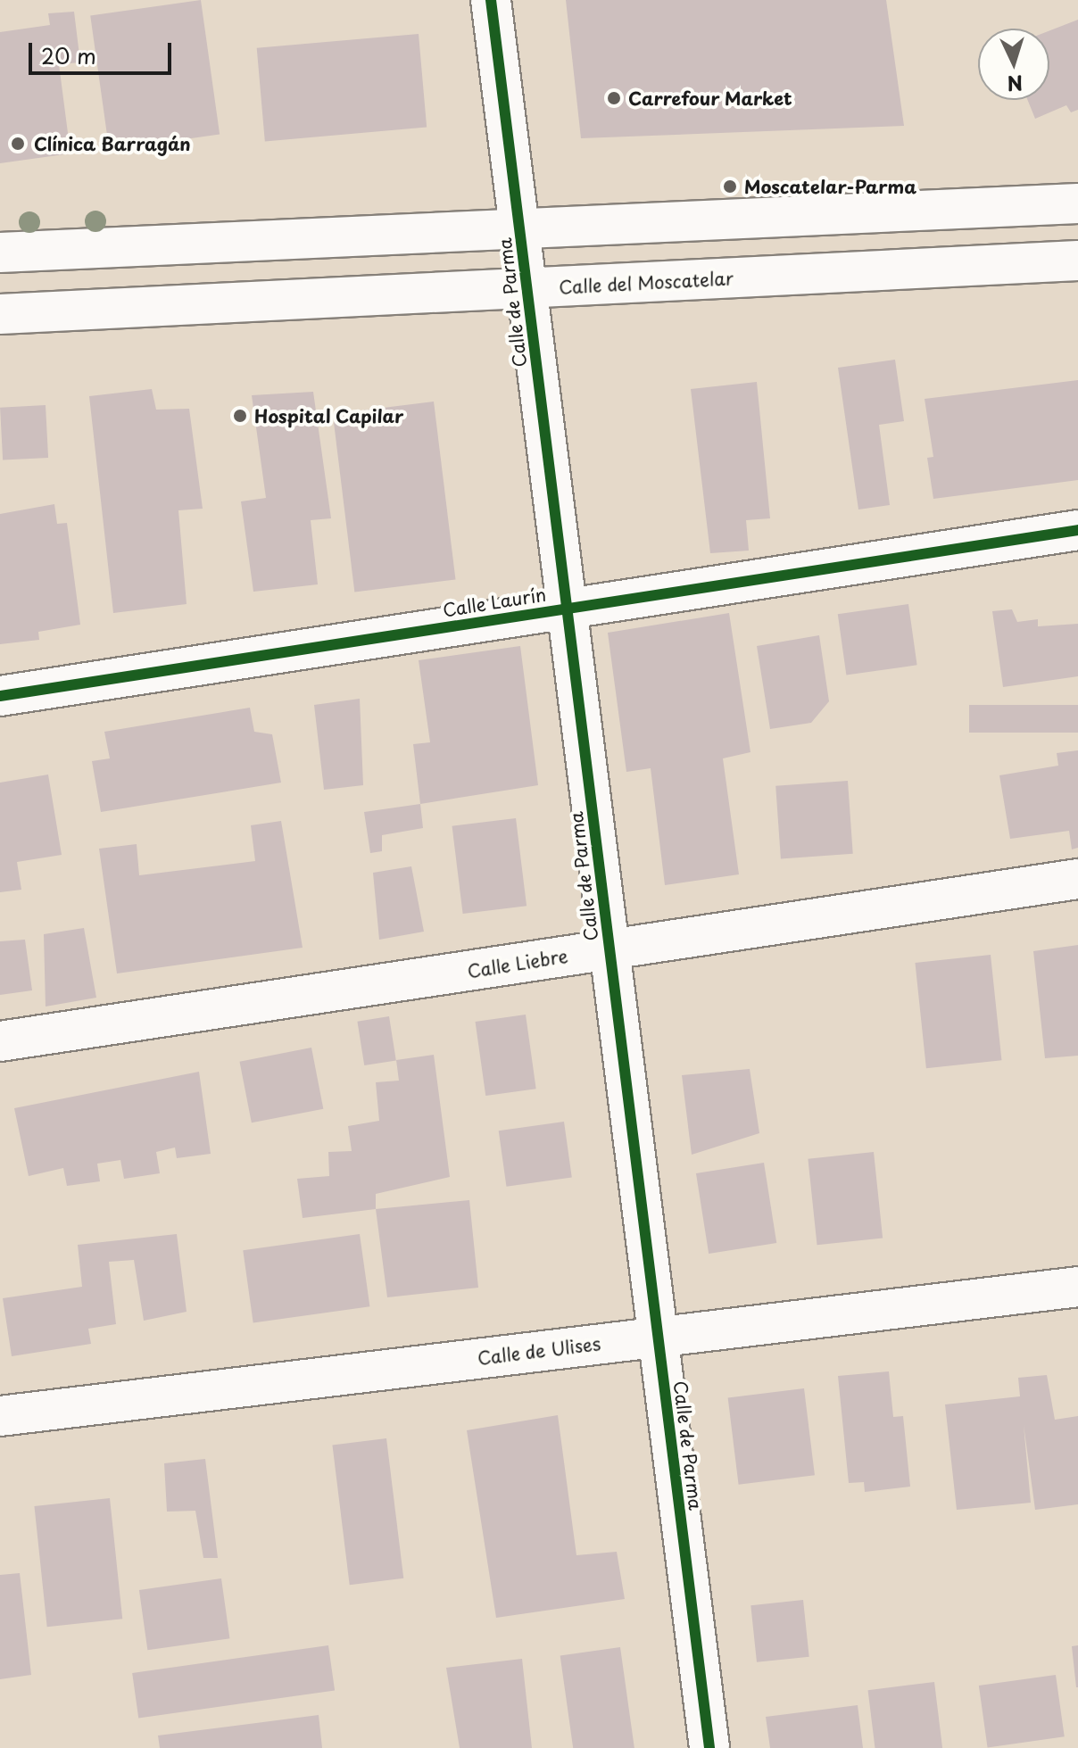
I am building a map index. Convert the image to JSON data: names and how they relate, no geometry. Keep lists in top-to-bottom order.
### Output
{
  "streets": {
    "street": [
      "Calle del Moscatelar",
      "Calle de Parma",
      "Calle Laurín",
      "Calle Liebre",
      "Calle de Ulises"
    ]
  },
  "crossings": [
    ["Calle del Moscatelar", "Calle de Parma"],
    ["Calle de Parma", "Calle Laurín"],
    ["Calle de Parma", "Calle Liebre"],
    ["Calle de Parma", "Calle de Ulises"]
  ],
  "places": [
    "Carrefour Market",
    "Clínica Barragán",
    "Moscatelar-Parma",
    "Hospital Capilar"
  ],
  "scale_bar": "20 m",
  "north": "bottom"
}
